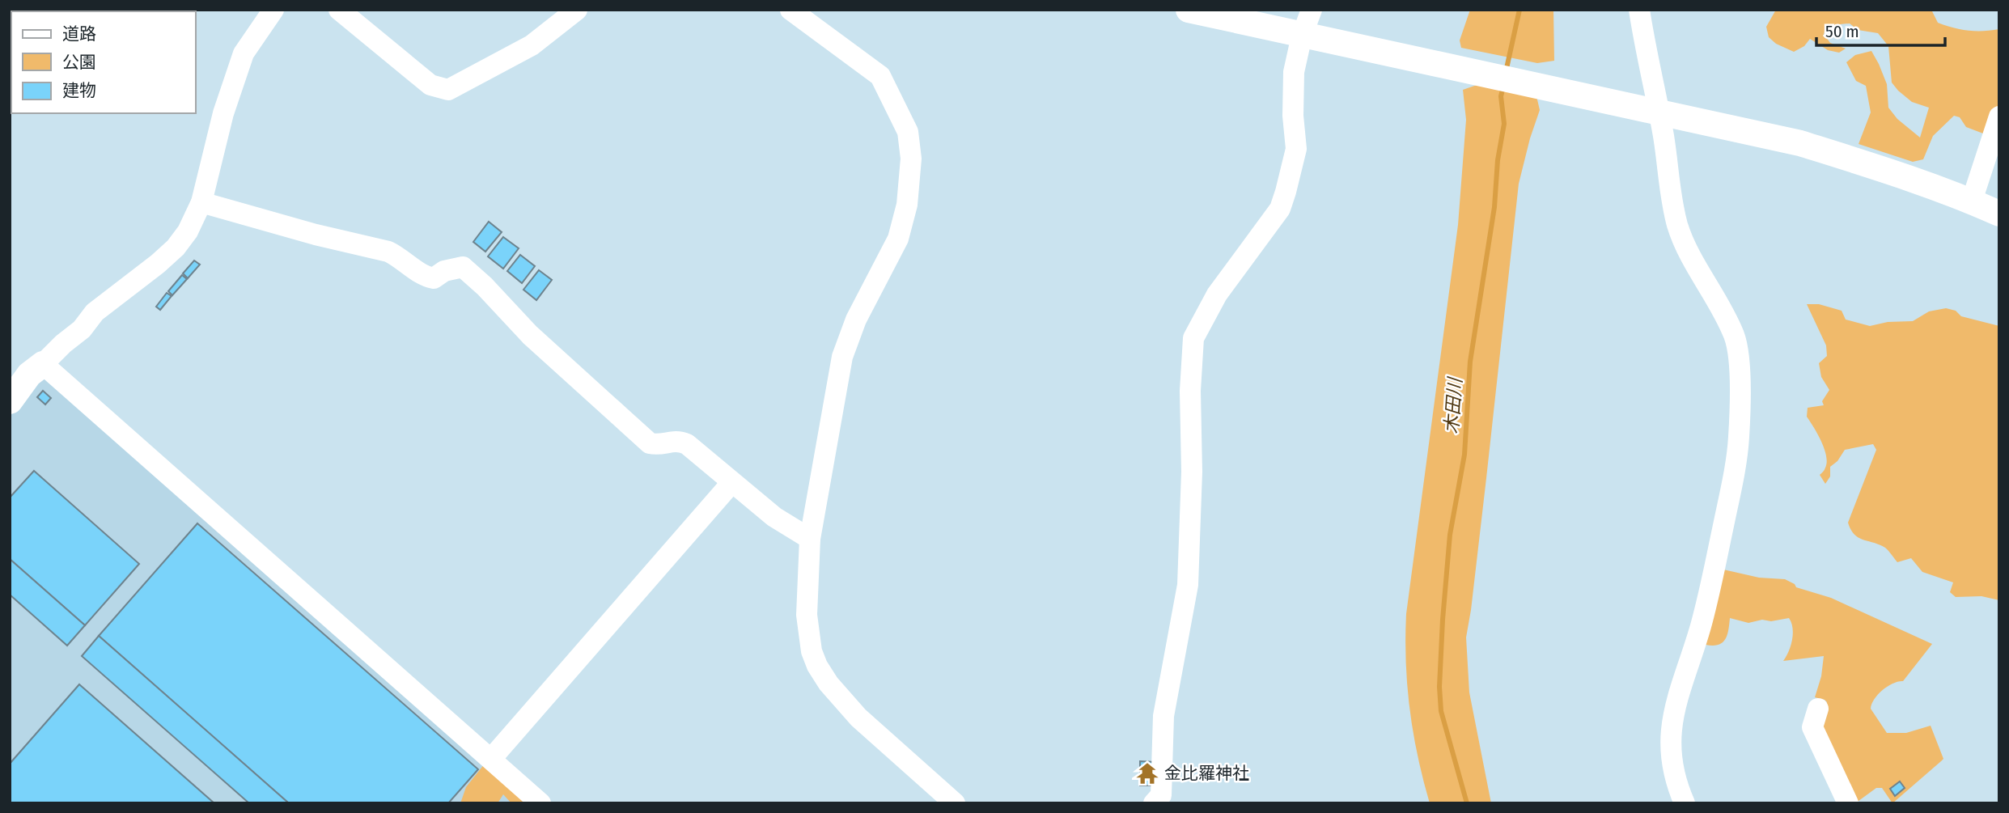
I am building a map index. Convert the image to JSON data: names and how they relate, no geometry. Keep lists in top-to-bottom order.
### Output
{
  "water": ["木田川"],
  "places": {
    "temple": ["金比羅神社"]
  },
  "legend": ["道路", "公園", "建物"],
  "scale_bar": "50 m"
}
